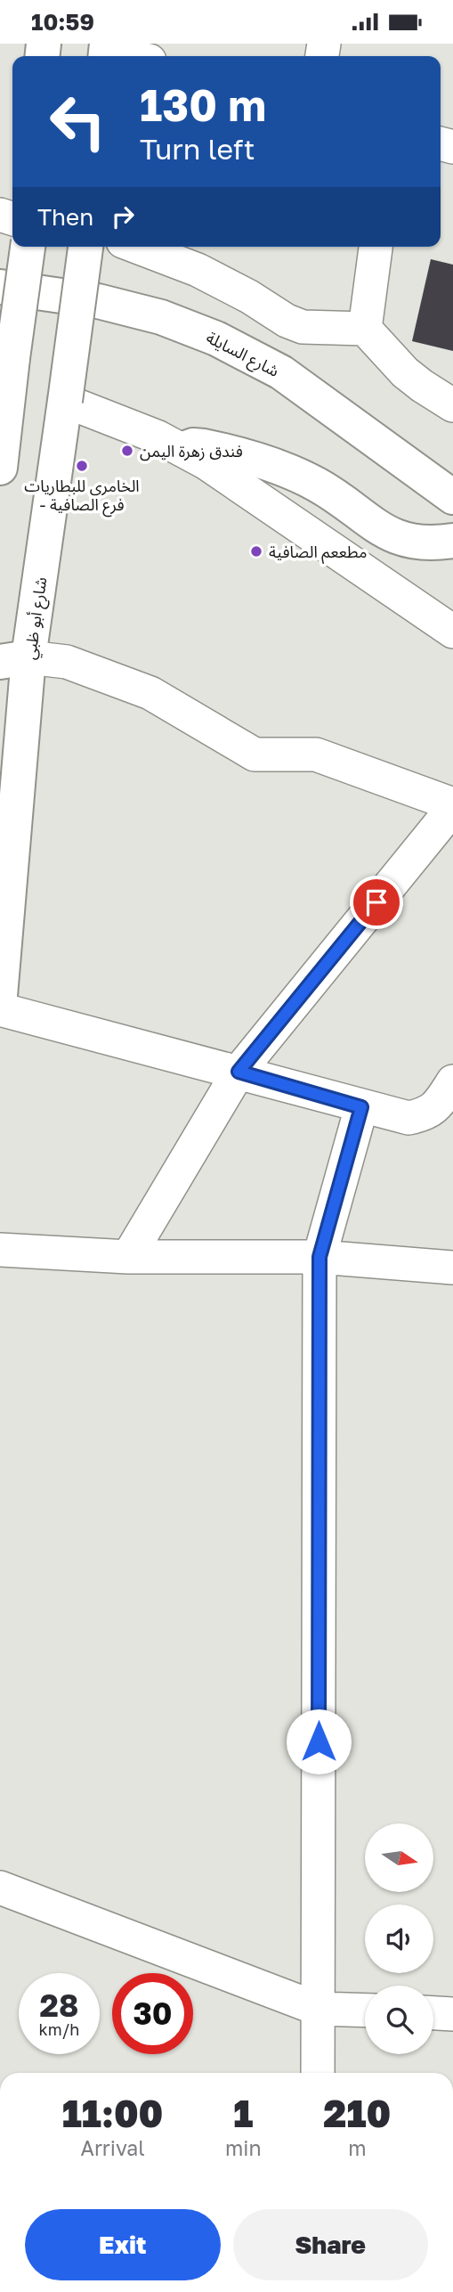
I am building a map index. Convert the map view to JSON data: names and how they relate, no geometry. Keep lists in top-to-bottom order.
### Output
{
  "streets": {
    "main road": ["شارع السايلة", "شارع أبو ظبي"]
  },
  "places": ["فندق زهرة اليمن", "الخامري للبطاريات - فرع الصافية", "مطععم الصافية"],
  "north": "right",
  "page": {
    "status": "10:59",
    "turn": ["130 m", "Turn left"],
    "then": "Then",
    "speed": "28 km/h",
    "limit": "30",
    "eta": [
      "11:00",
      "Arrival",
      "1",
      "min",
      "210",
      "m"
    ],
    "buttons": ["Exit", "Share"]
  }
}
